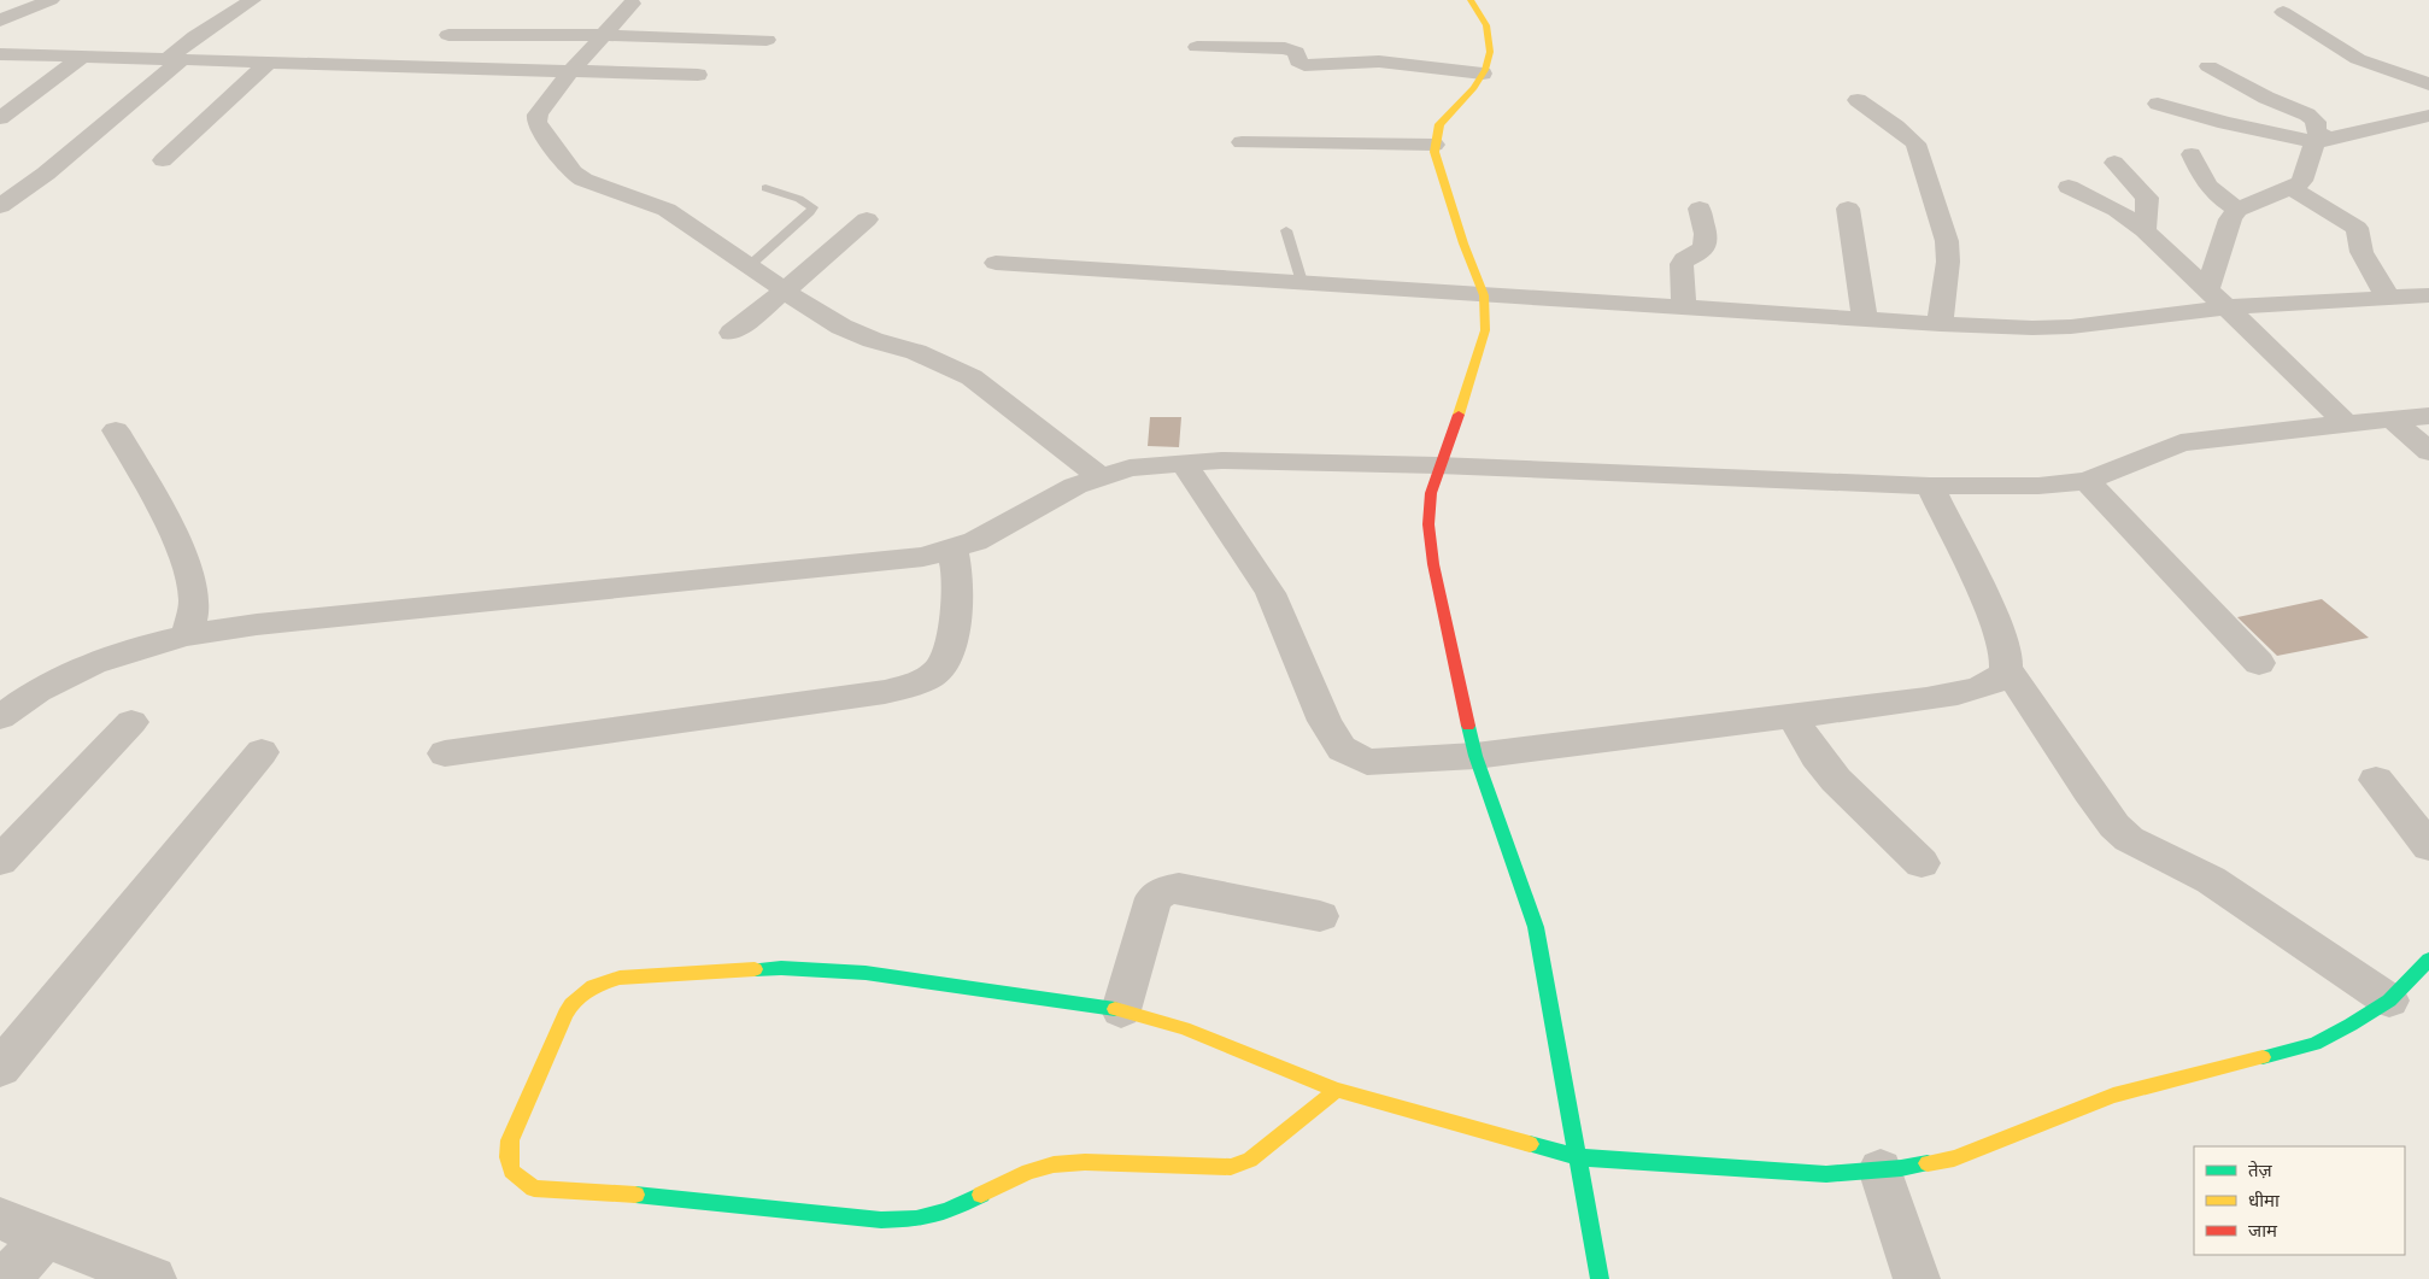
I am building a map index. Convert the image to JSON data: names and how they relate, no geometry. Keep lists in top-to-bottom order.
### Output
{
  "legend": ["तेज़", "धीमा", "जाम"]
}
